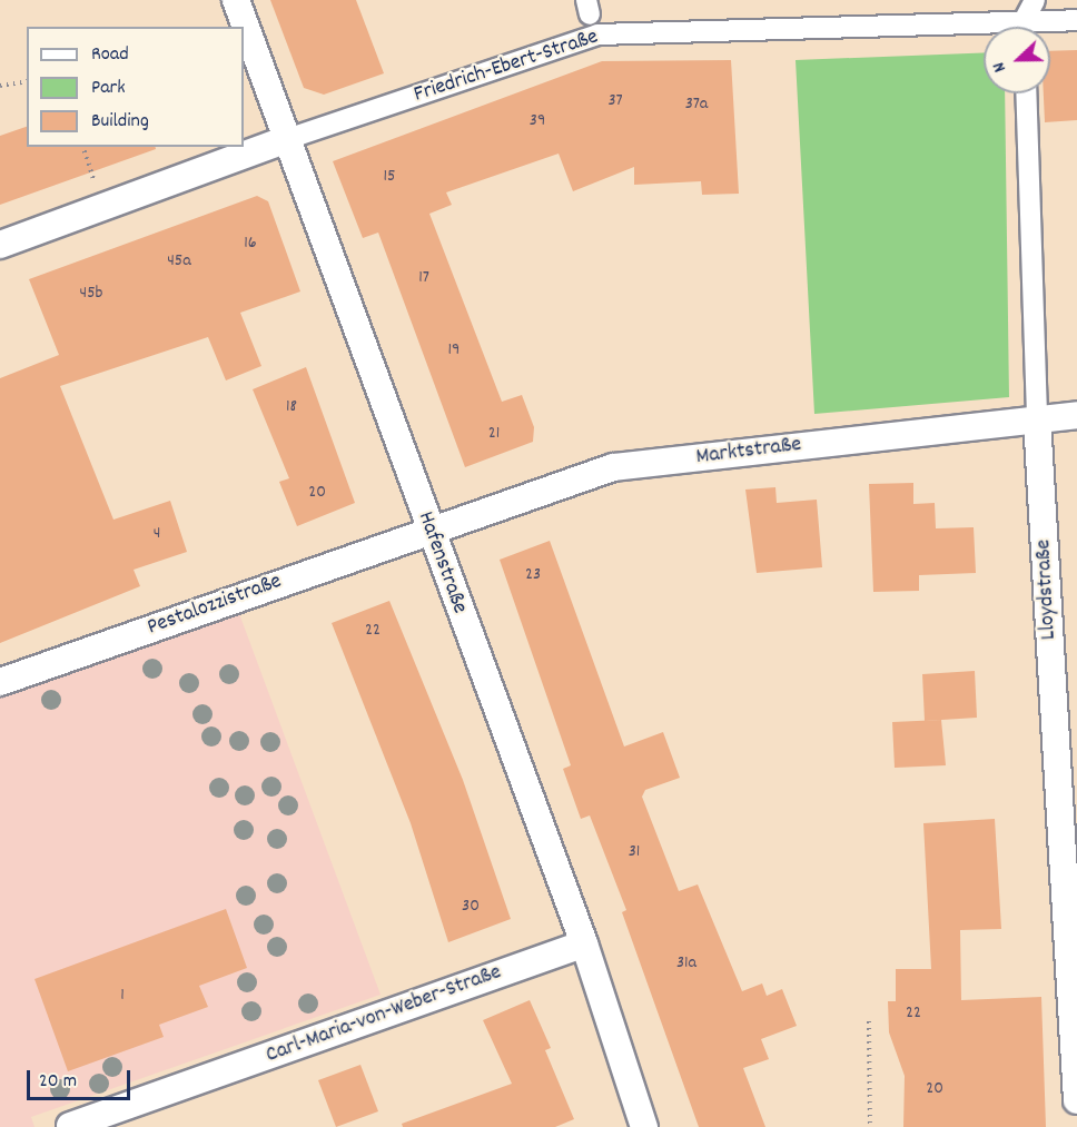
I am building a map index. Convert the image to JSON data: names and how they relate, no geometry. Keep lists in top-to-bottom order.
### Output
{
  "streets": {
    "street": [
      "Friedrich-Ebert-Straße",
      "Marktstraße",
      "Hafenstraße",
      "Lloydstraße",
      "Pestalozzistraße",
      "Carl-Maria-von-Weber-Straße"
    ]
  },
  "crossings": [
    ["Friedrich-Ebert-Straße", "Hafenstraße"],
    ["Marktstraße", "Hafenstraße"],
    ["Marktstraße", "Lloydstraße"],
    ["Marktstraße", "Pestalozzistraße"],
    ["Hafenstraße", "Pestalozzistraße"],
    ["Hafenstraße", "Carl-Maria-von-Weber-Straße"]
  ],
  "house_numbers": [
    "37",
    "37a",
    "39",
    "15",
    "16",
    "45a",
    "17",
    "45b",
    "19",
    "18",
    "21",
    "20",
    "4",
    "23",
    "22",
    "31",
    "30",
    "31a",
    "1",
    "22",
    "20"
  ],
  "legend": ["Road", "Park", "Building"],
  "scale_bar": "20 m",
  "north": "left"
}
